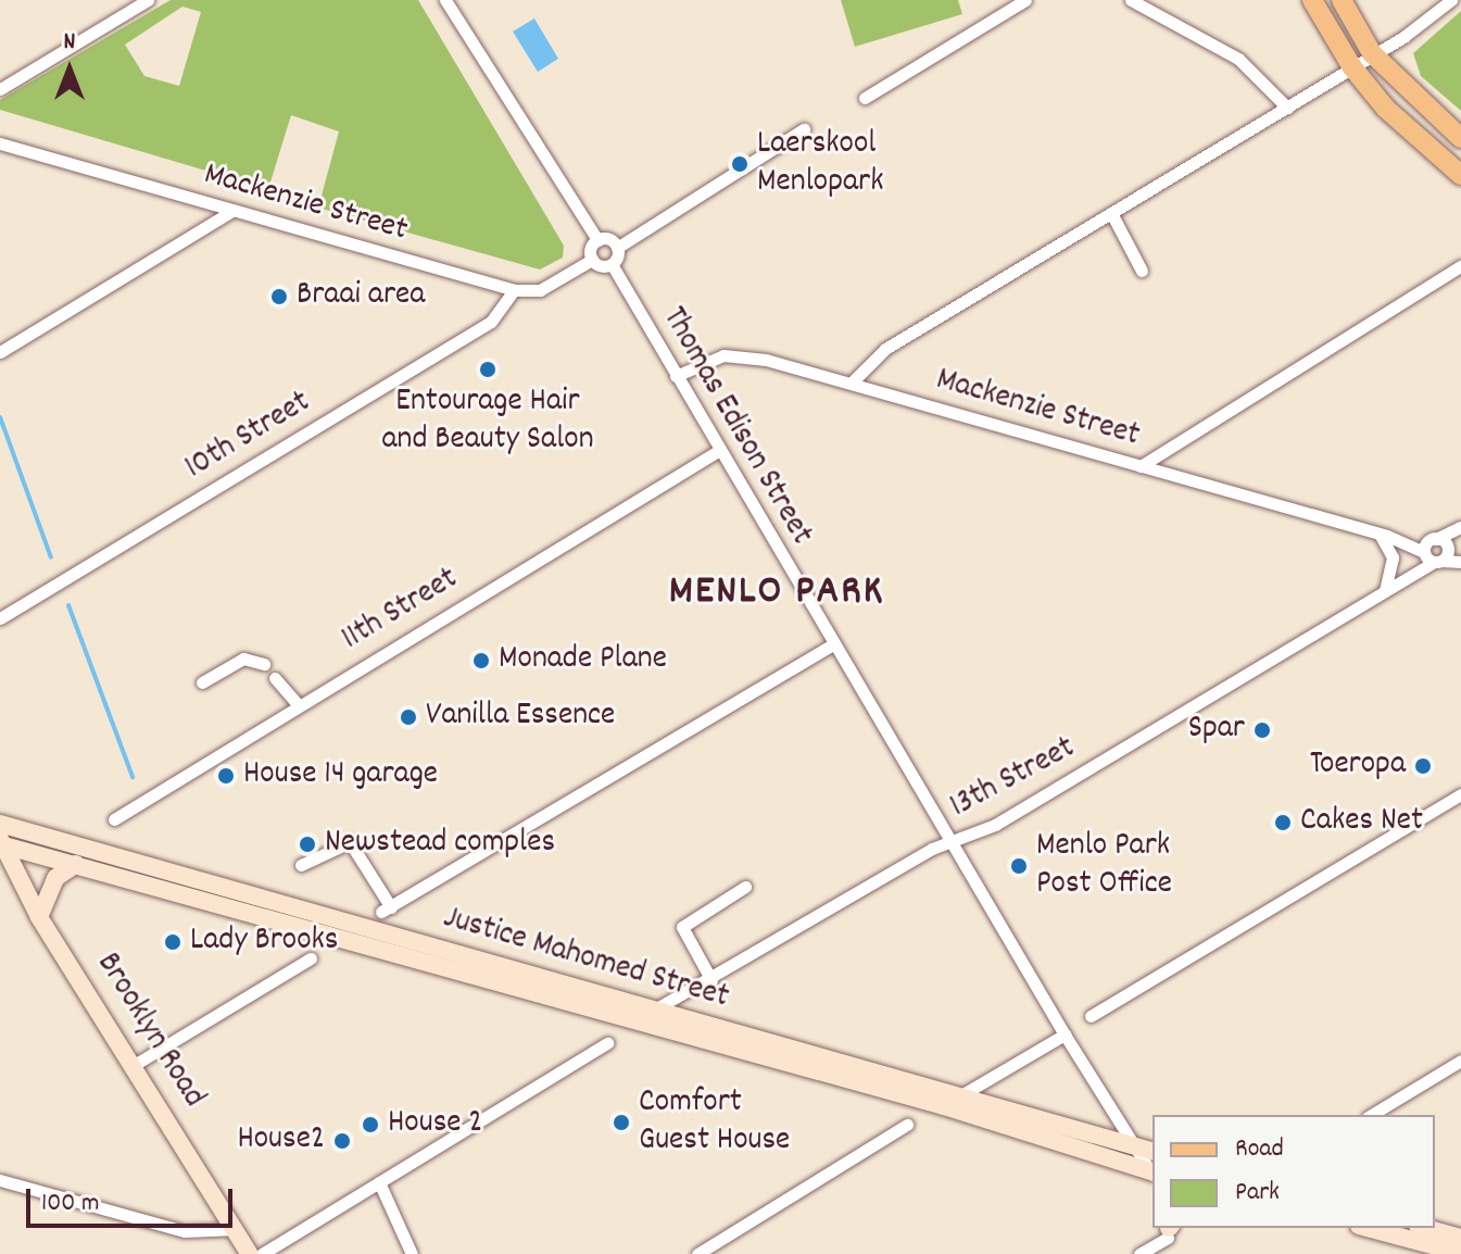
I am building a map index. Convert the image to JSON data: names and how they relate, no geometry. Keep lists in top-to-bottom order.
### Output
{
  "streets": {
    "main road": ["Justice Mahomed Street", "Brooklyn Road"],
    "street": [
      "Mackenzie Street",
      "Thomas Edison Street",
      "10th Street",
      "11th Street",
      "13th Street"
    ]
  },
  "crossings": [
    ["Mackenzie Street", "Thomas Edison Street"],
    ["Mackenzie Street", "10th Street"],
    ["Mackenzie Street", "13th Street"],
    ["Thomas Edison Street", "11th Street"],
    ["Thomas Edison Street", "13th Street"],
    ["Thomas Edison Street", "Justice Mahomed Street"],
    ["13th Street", "Justice Mahomed Street"],
    ["Justice Mahomed Street", "Brooklyn Road"]
  ],
  "districts": ["MENLO PARK"],
  "places": [
    "Laerskool Menlopark",
    "Braai area",
    "Entourage Hair and Beauty Salon",
    "Monade Plane",
    "Vanilla Essence",
    "Spar",
    "Toeropa",
    "House 14 garage",
    "Cakes Net",
    "Newstead comples",
    "Menlo Park Post Office",
    "Lady Brooks",
    "Comfort Guest House",
    "House 2",
    "House2"
  ],
  "legend": ["Road", "Park"],
  "scale_bar": "100 m",
  "north": "top"
}
